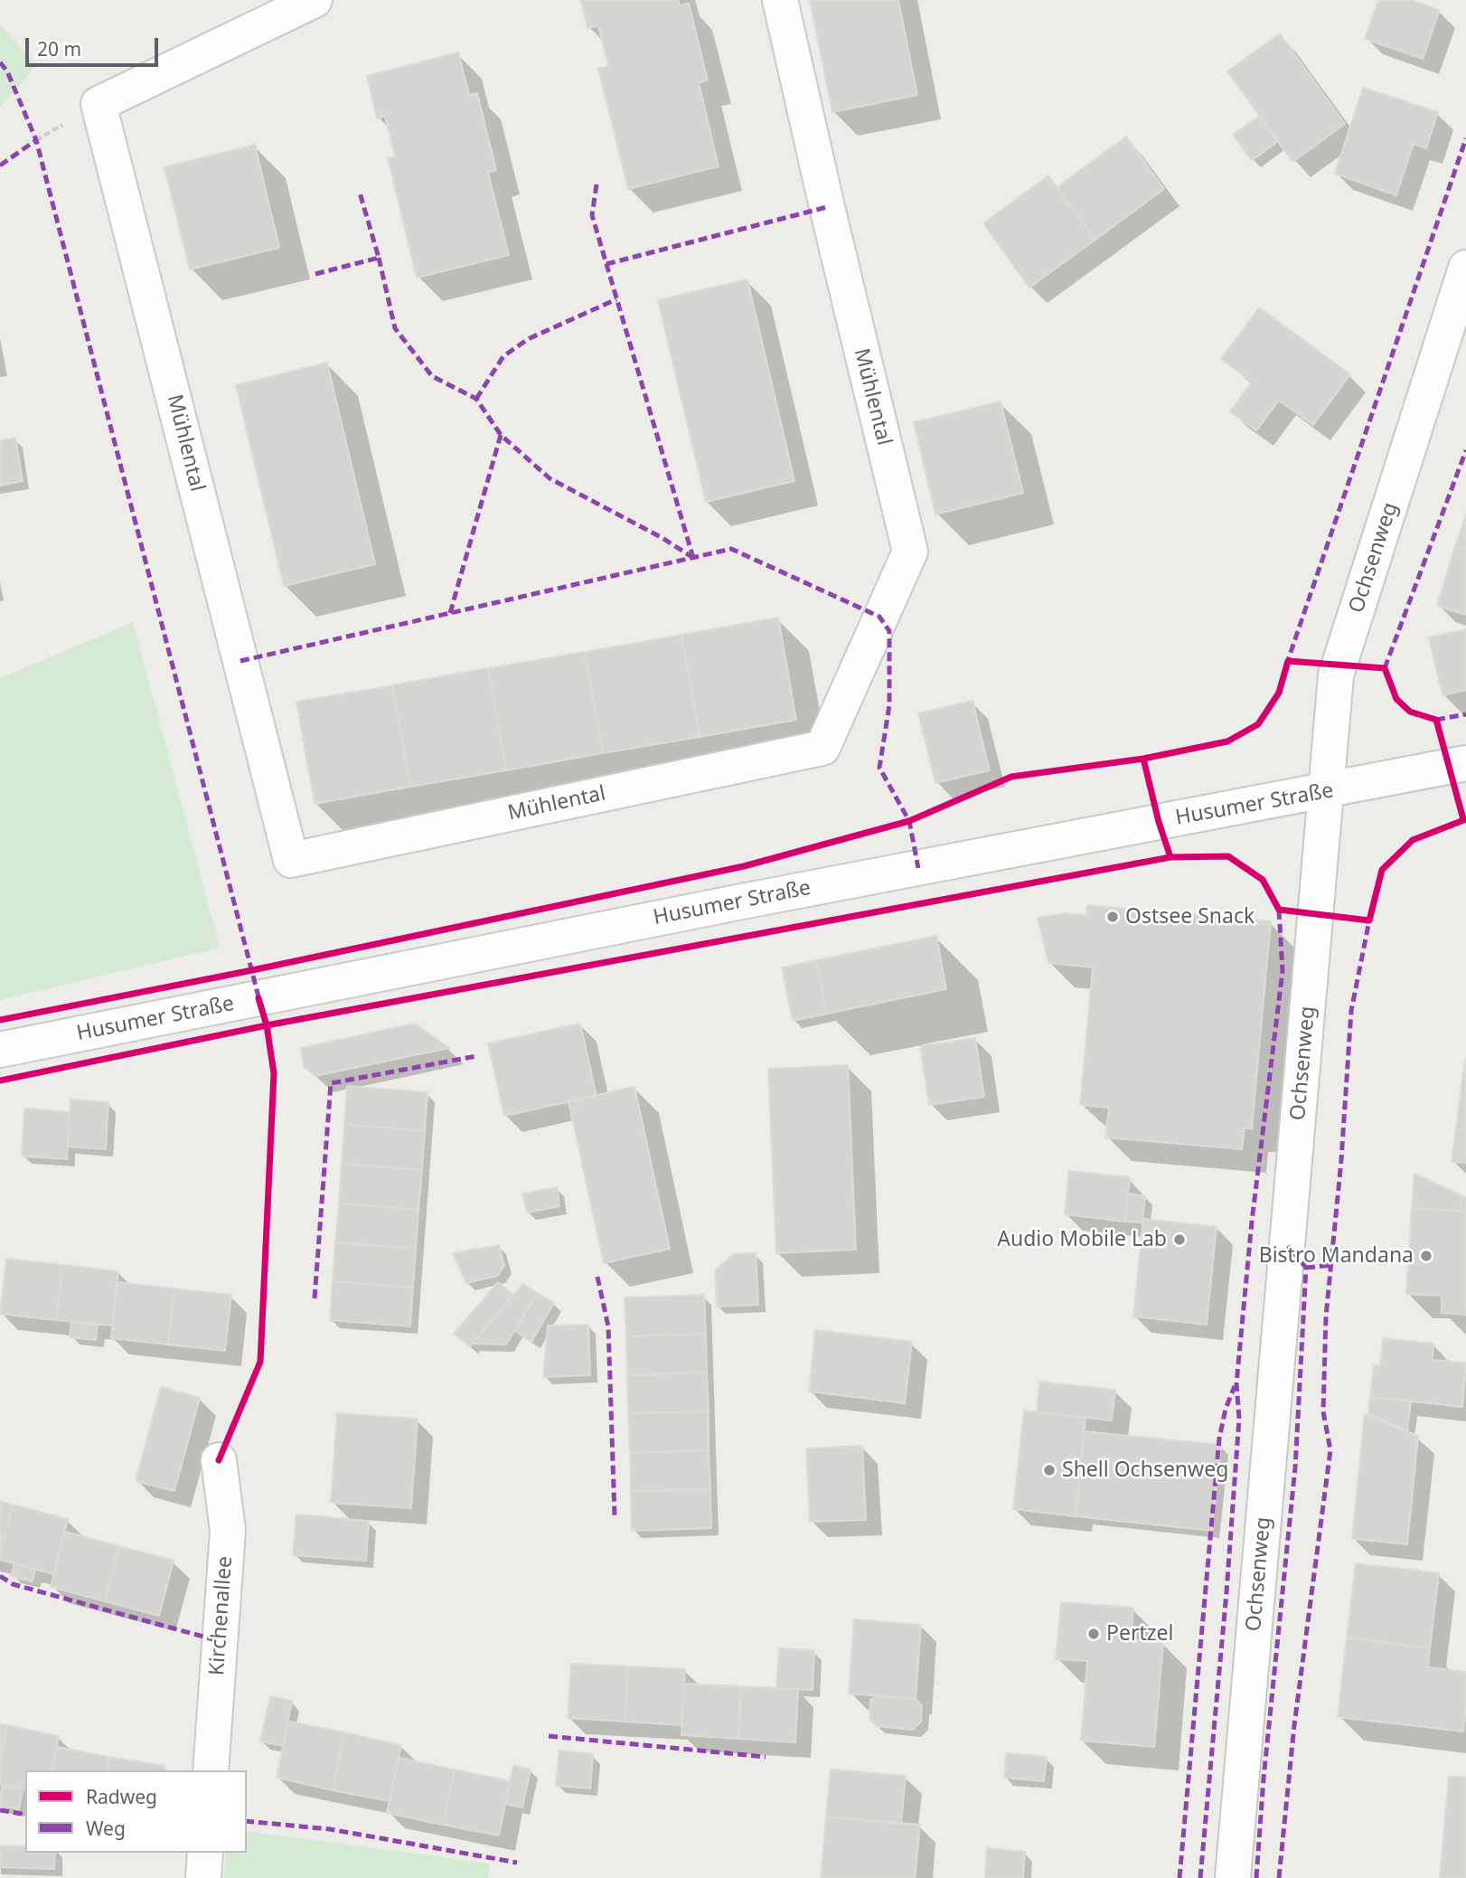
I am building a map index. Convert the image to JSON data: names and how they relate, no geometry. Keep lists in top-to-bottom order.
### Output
{
  "streets": {
    "main road": [
      "Mühlental",
      "Ochsenweg",
      "Husumer Straße",
      "Kirchenallee"
    ]
  },
  "crossings": [
    ["Ochsenweg", "Husumer Straße"]
  ],
  "places": [
    "Ostsee Snack",
    "Audio Mobile Lab",
    "Bistro Mandana",
    "Shell Ochsenweg",
    "Pertzel"
  ],
  "legend": ["Radweg", "Weg"],
  "scale_bar": "20 m"
}
